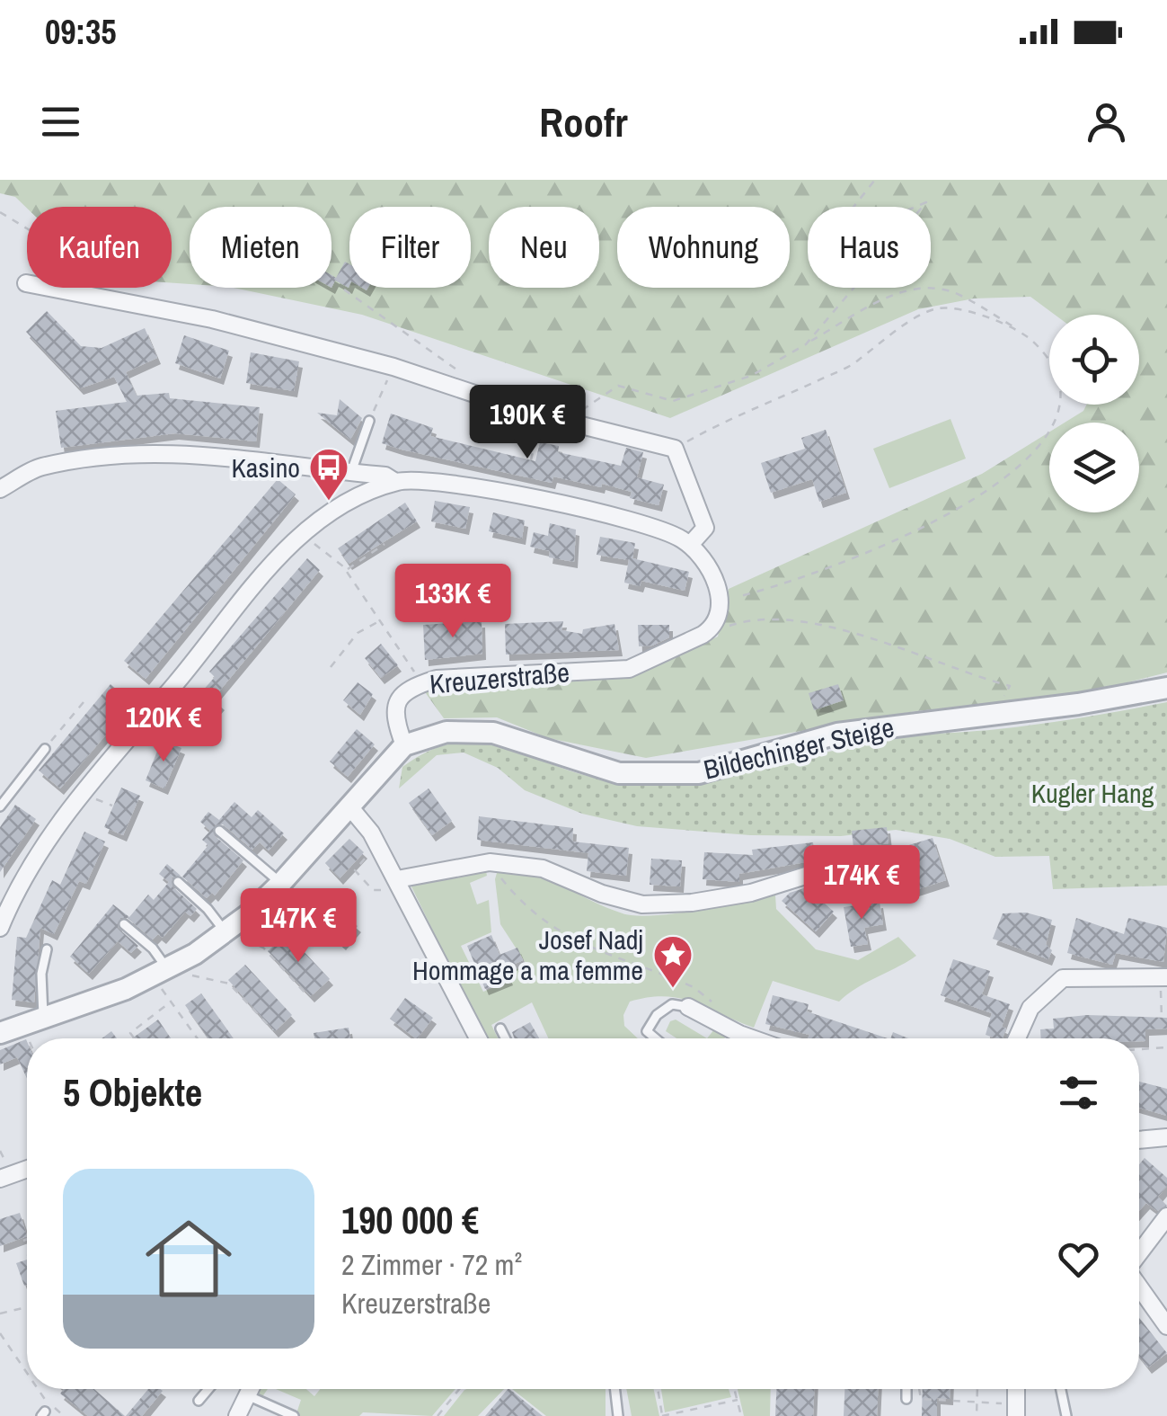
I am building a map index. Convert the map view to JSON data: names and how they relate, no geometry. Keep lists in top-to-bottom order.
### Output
{
  "streets": {
    "street": ["Kreuzerstraße", "Bildechinger Steige"]
  },
  "crossings": [
    ["Kreuzerstraße", "Bildechinger Steige"]
  ],
  "parks": ["Kugler Hang"],
  "places": {
    "bus stop": ["Kasino"],
    "place": ["Josef Nadj Hommage a ma femme"]
  },
  "page": {
    "status": "09:35",
    "header": "Roofr",
    "chip": [
      "Kaufen",
      "Mieten",
      "Filter",
      "Neu",
      "Wohnung",
      "Haus"
    ],
    "price": [
      "190K €",
      "133K €",
      "120K €",
      "174K €",
      "147K €"
    ],
    "heading": "5 Objekte",
    "list": [
      {
        "name": "190 000 €",
        "note": "2 Zimmer · 72 m² · Kreuzerstraße"
      }
    ]
  }
}
